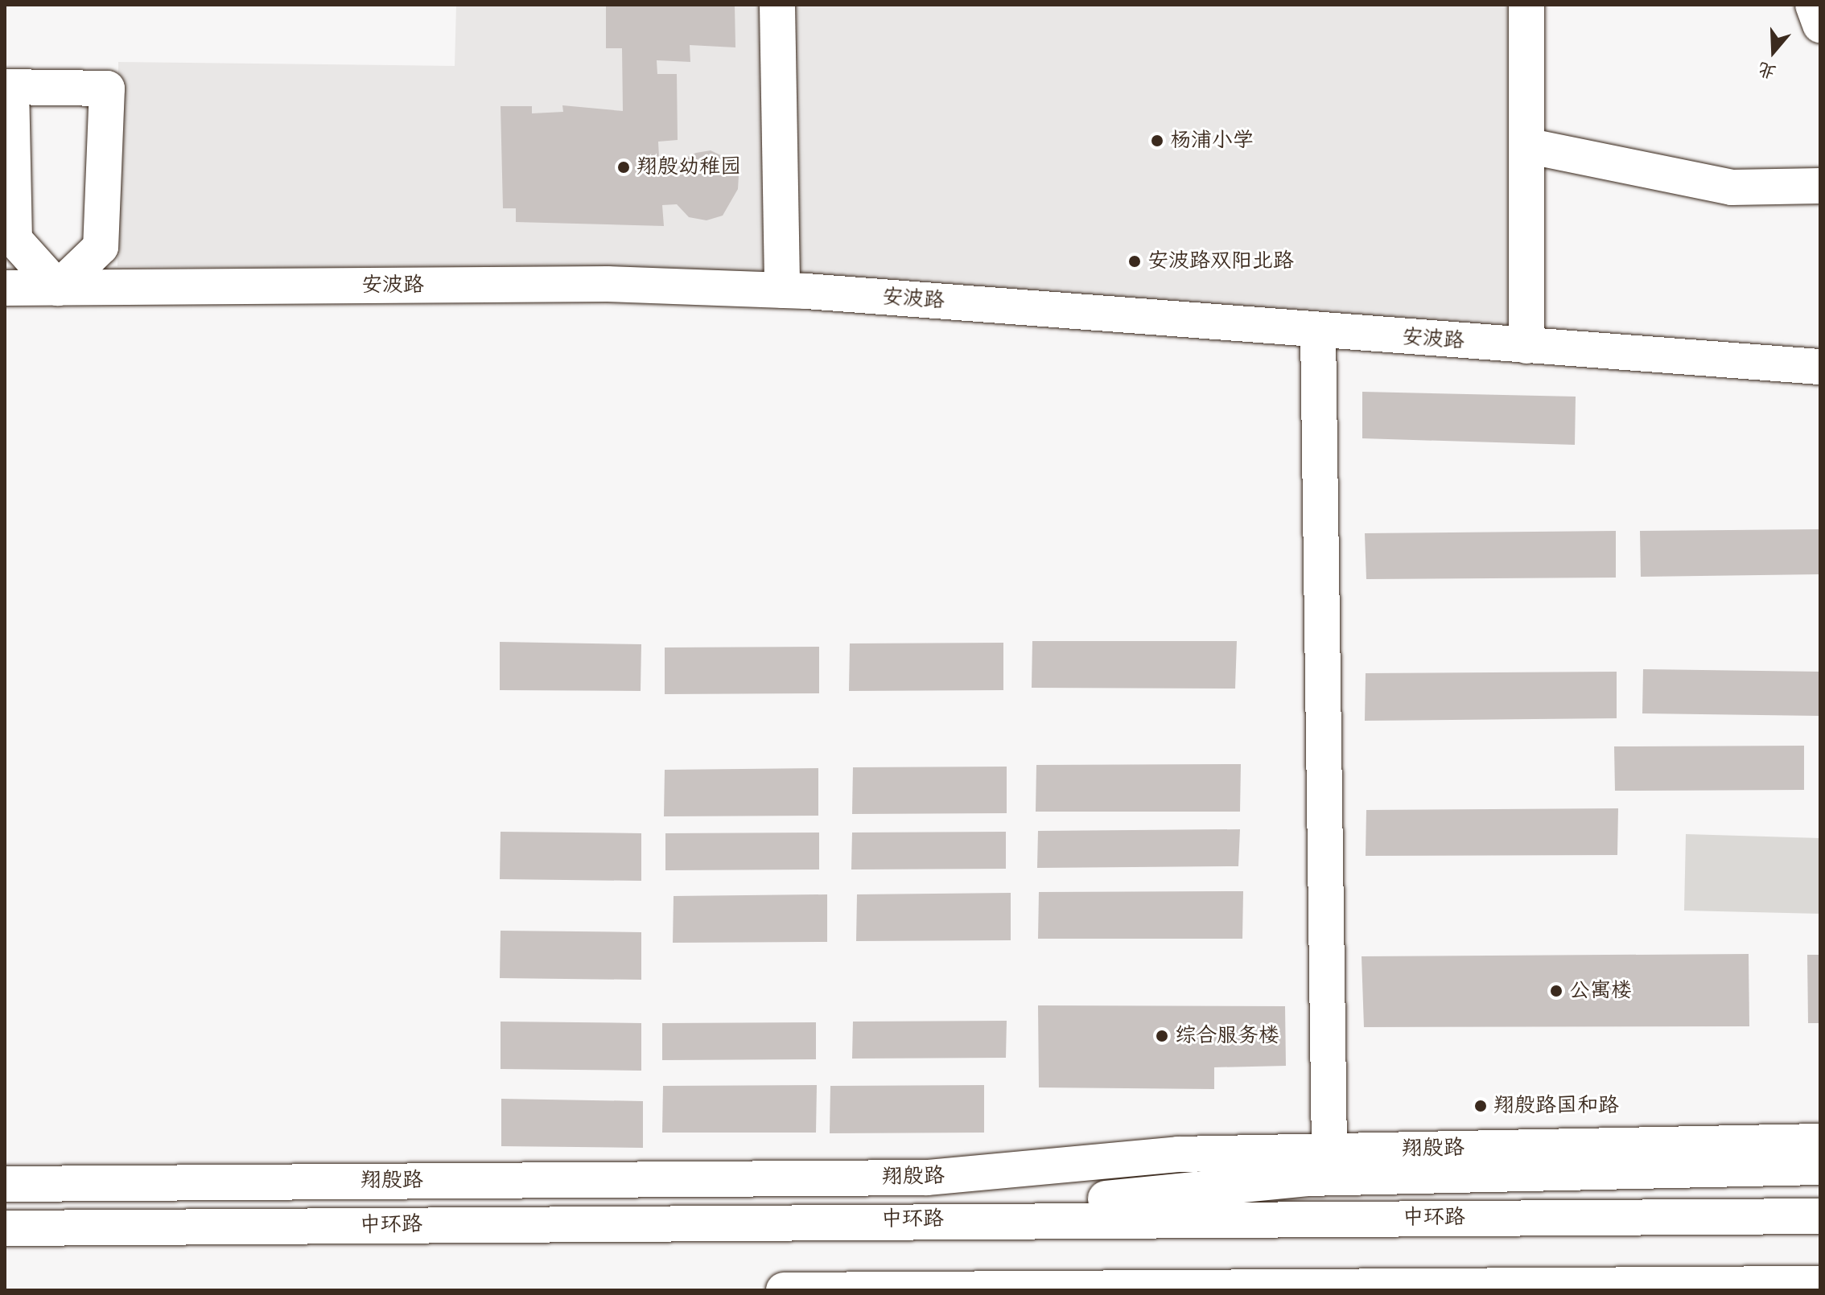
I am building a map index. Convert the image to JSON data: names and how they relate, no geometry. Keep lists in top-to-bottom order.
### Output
{
  "streets": {
    "main road": ["安波路", "翔殷路", "中环路"]
  },
  "places": [
    "杨浦小学",
    "翔殷幼稚园",
    "安波路双阳北路",
    "公寓楼",
    "综合服务楼",
    "翔殷路国和路"
  ],
  "north": "bottom"
}
